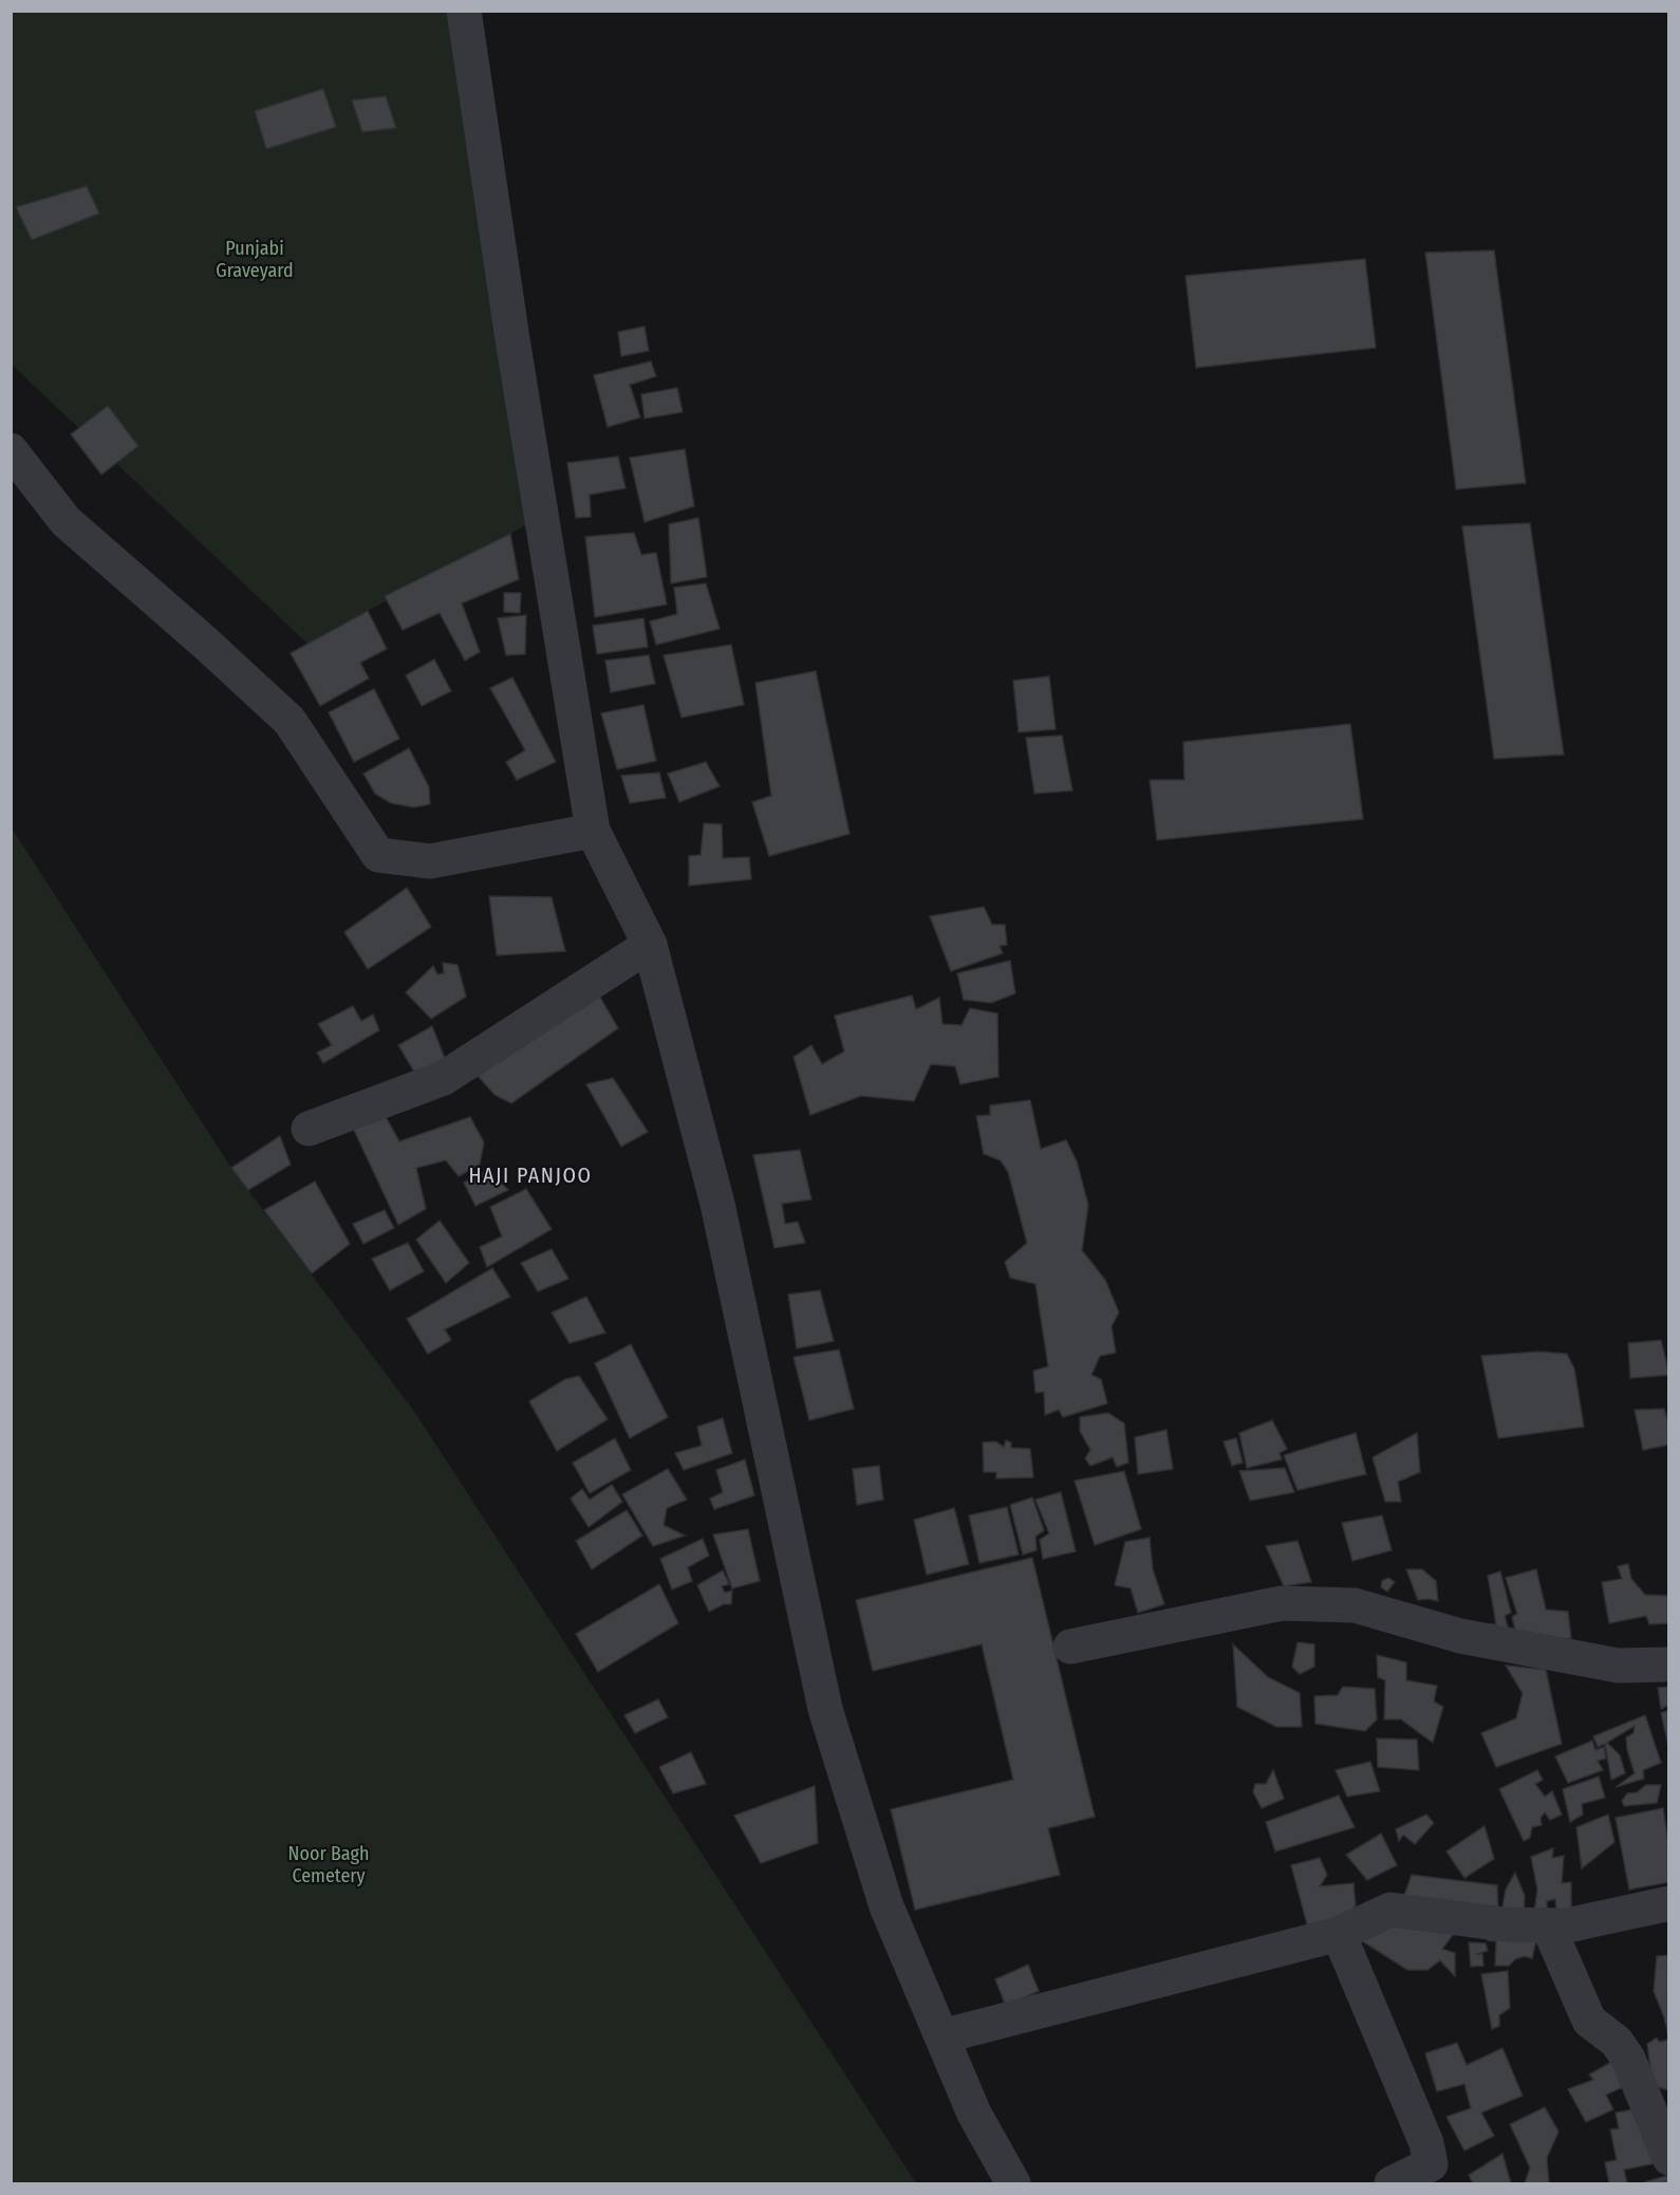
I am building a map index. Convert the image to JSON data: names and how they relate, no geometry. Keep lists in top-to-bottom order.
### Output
{
  "districts": ["HAJI PANJOO"],
  "parks": ["Punjabi Graveyard", "Noor Bagh Cemetery"]
}
